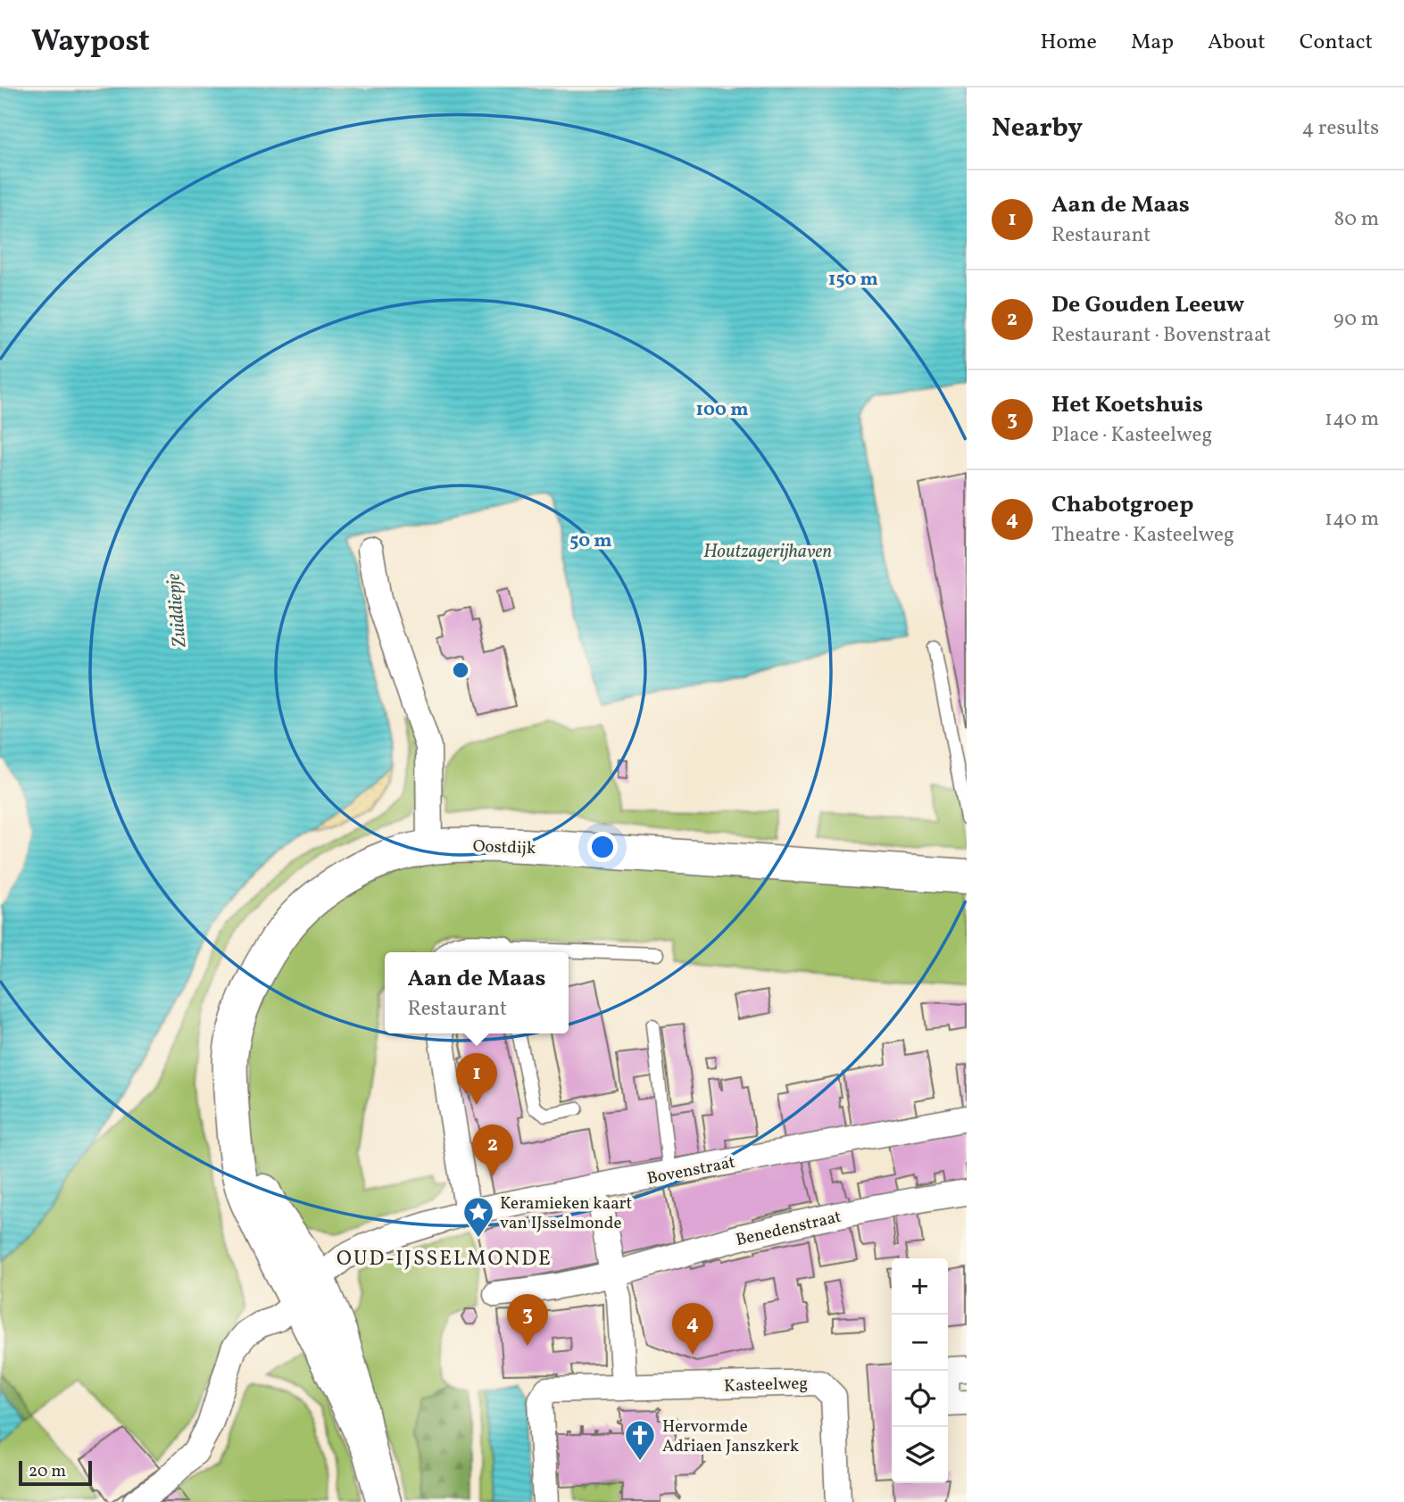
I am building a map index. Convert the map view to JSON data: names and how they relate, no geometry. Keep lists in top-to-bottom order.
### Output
{
  "streets": {
    "street": [
      "Oostdijk",
      "Bovenstraat",
      "Benedenstraat",
      "Kasteelweg"
    ]
  },
  "crossings": [
    ["Oostdijk", "Bovenstraat"]
  ],
  "districts": ["OUD-IJSSELMONDE"],
  "water": ["Houtzagerijhaven", "Zuiddiepje"],
  "places": {
    "place": ["Keramieken kaart van IJsselmonde"],
    "church": ["Hervormde Adriaen Janszkerk"]
  },
  "scale_bar": "20 m",
  "page": {
    "header": "Waypost",
    "nav": [
      "Home",
      "Map",
      "About",
      "Contact"
    ],
    "heading": ["Nearby", "4 results"],
    "list": [
      {
        "mark": "1",
        "name": "Aan de Maas",
        "note": "Restaurant",
        "value": "80 m"
      },
      {
        "mark": "2",
        "name": "De Gouden Leeuw",
        "note": "Restaurant · Bovenstraat",
        "value": "90 m"
      },
      {
        "mark": "3",
        "name": "Het Koetshuis",
        "note": "Place · Kasteelweg",
        "value": "140 m"
      },
      {
        "mark": "4",
        "name": "Chabotgroep",
        "note": "Theatre · Kasteelweg",
        "value": "140 m"
      }
    ],
    "popup": ["Aan de Maas", "Restaurant"],
    "pins": [
      "1",
      "2",
      "3",
      "4"
    ],
    "map_buttons": ["+", "−"],
    "scale": "20 m"
  },
  "rings": ["150 m", "100 m", "50 m"]
}
